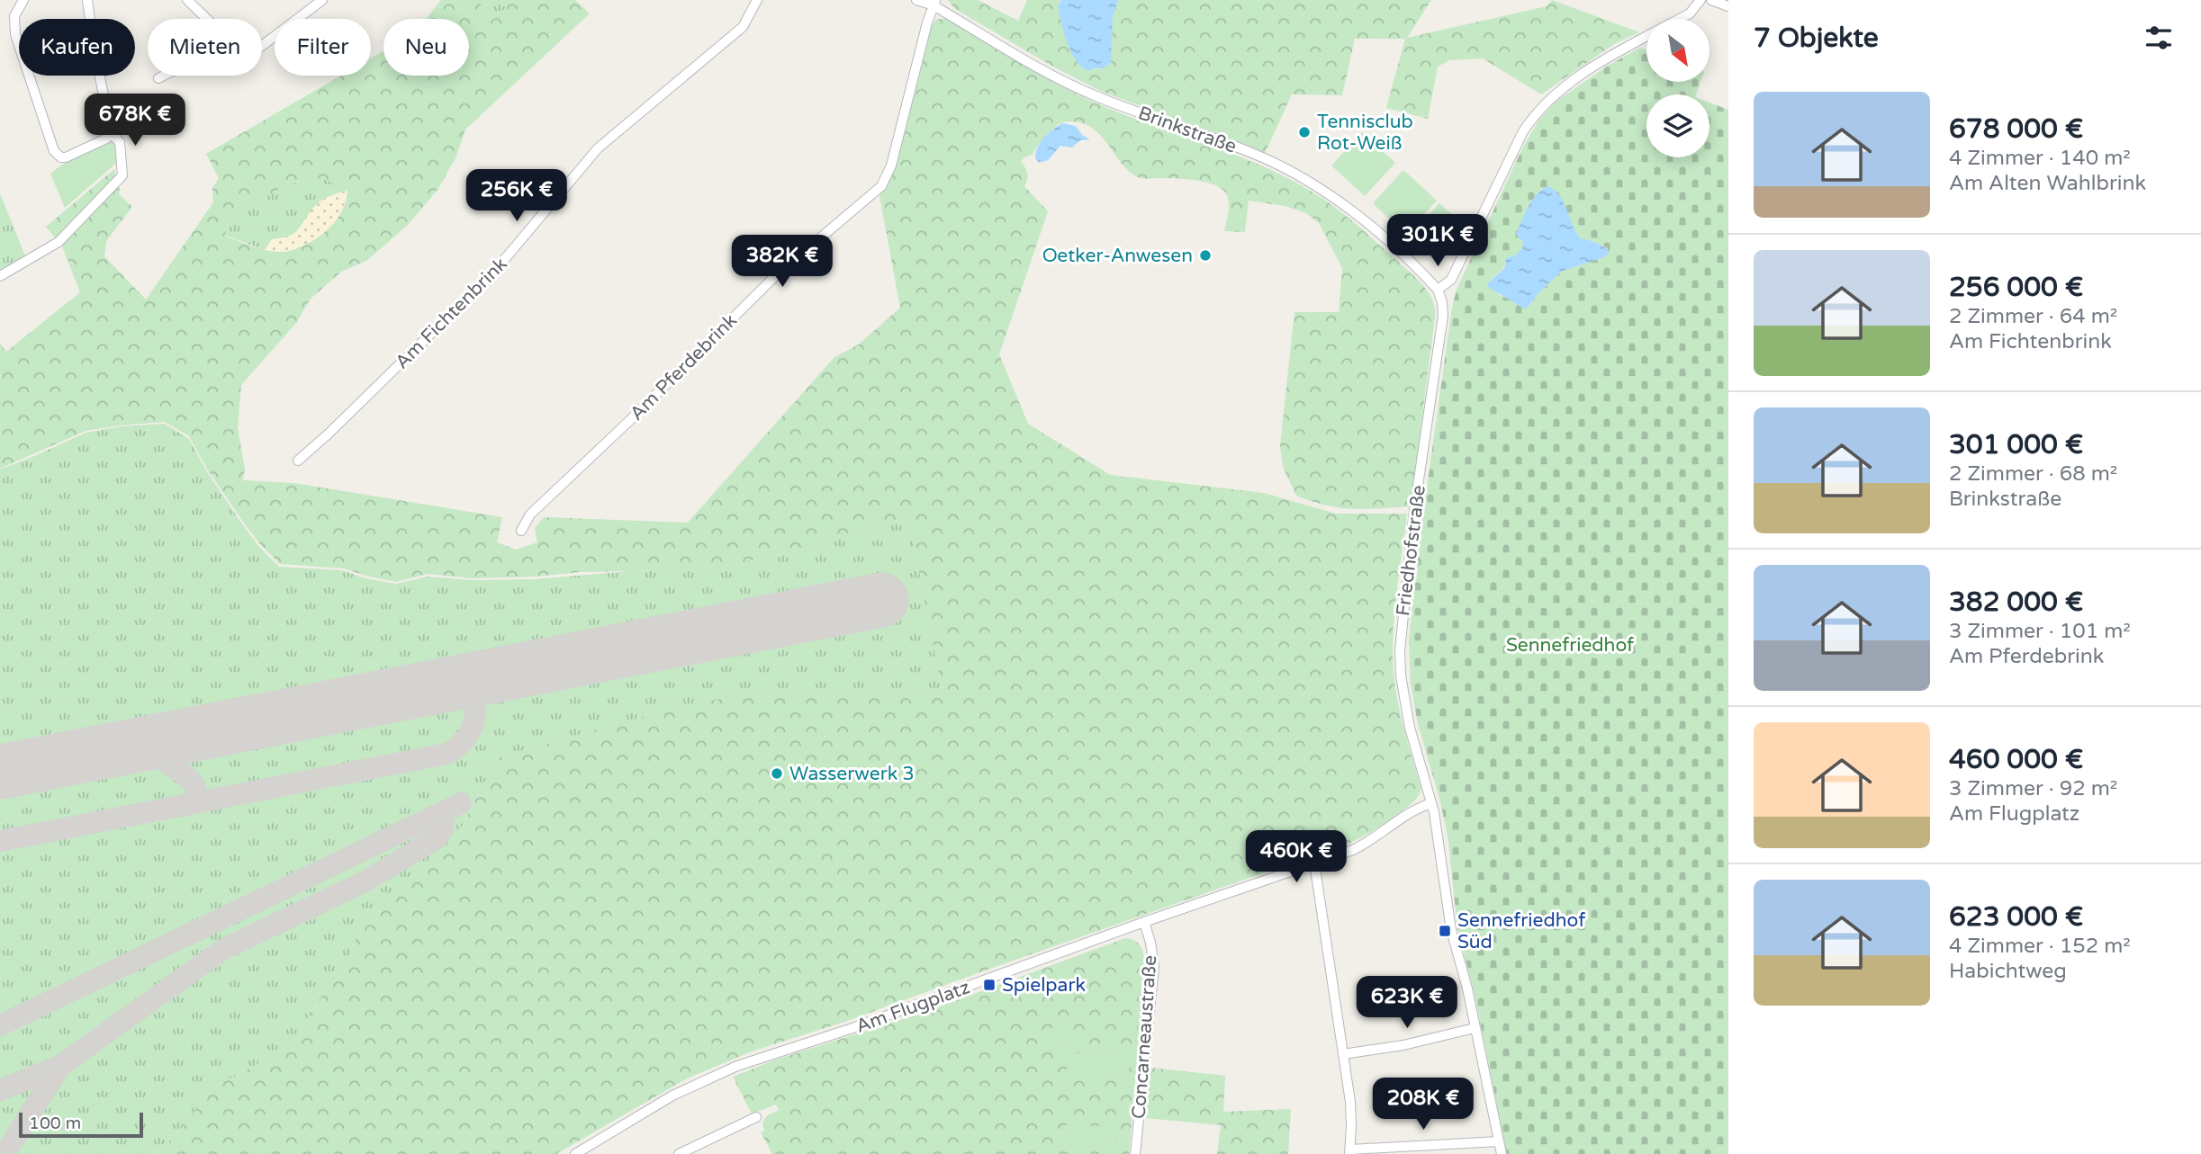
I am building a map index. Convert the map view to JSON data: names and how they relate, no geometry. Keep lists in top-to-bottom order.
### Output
{
  "streets": {
    "street": [
      "Brinkstraße",
      "Am Fichtenbrink",
      "Am Pferdebrink",
      "Friedhofstraße",
      "Am Flugplatz",
      "Concarneaustraße"
    ]
  },
  "crossings": [
    ["Brinkstraße", "Am Pferdebrink"],
    ["Brinkstraße", "Friedhofstraße"],
    ["Friedhofstraße", "Am Flugplatz"],
    ["Am Flugplatz", "Concarneaustraße"]
  ],
  "parks": ["Sennefriedhof"],
  "places": {
    "other": ["Tennisclub Rot-Weiß", "Oetker-Anwesen", "Wasserwerk 3"],
    "transit": ["Sennefriedhof Süd", "Spielpark"]
  },
  "scale_bar": "100 m",
  "north": "bottom right",
  "page": {
    "heading": "7 Objekte",
    "chip": [
      "Kaufen",
      "Mieten",
      "Filter",
      "Neu"
    ],
    "list": [
      {
        "name": "678 000 €",
        "note": "4 Zimmer · 140 m² · Am Alten Wahlbrink"
      },
      {
        "name": "256 000 €",
        "note": "2 Zimmer · 64 m² · Am Fichtenbrink"
      },
      {
        "name": "301 000 €",
        "note": "2 Zimmer · 68 m² · Brinkstraße"
      },
      {
        "name": "382 000 €",
        "note": "3 Zimmer · 101 m² · Am Pferdebrink"
      },
      {
        "name": "460 000 €",
        "note": "3 Zimmer · 92 m² · Am Flugplatz"
      },
      {
        "name": "623 000 €",
        "note": "4 Zimmer · 152 m² · Habichtweg"
      }
    ],
    "price": [
      "678K €",
      "256K €",
      "301K €",
      "382K €",
      "460K €",
      "623K €",
      "208K €"
    ],
    "scale": "100 m"
  }
}
